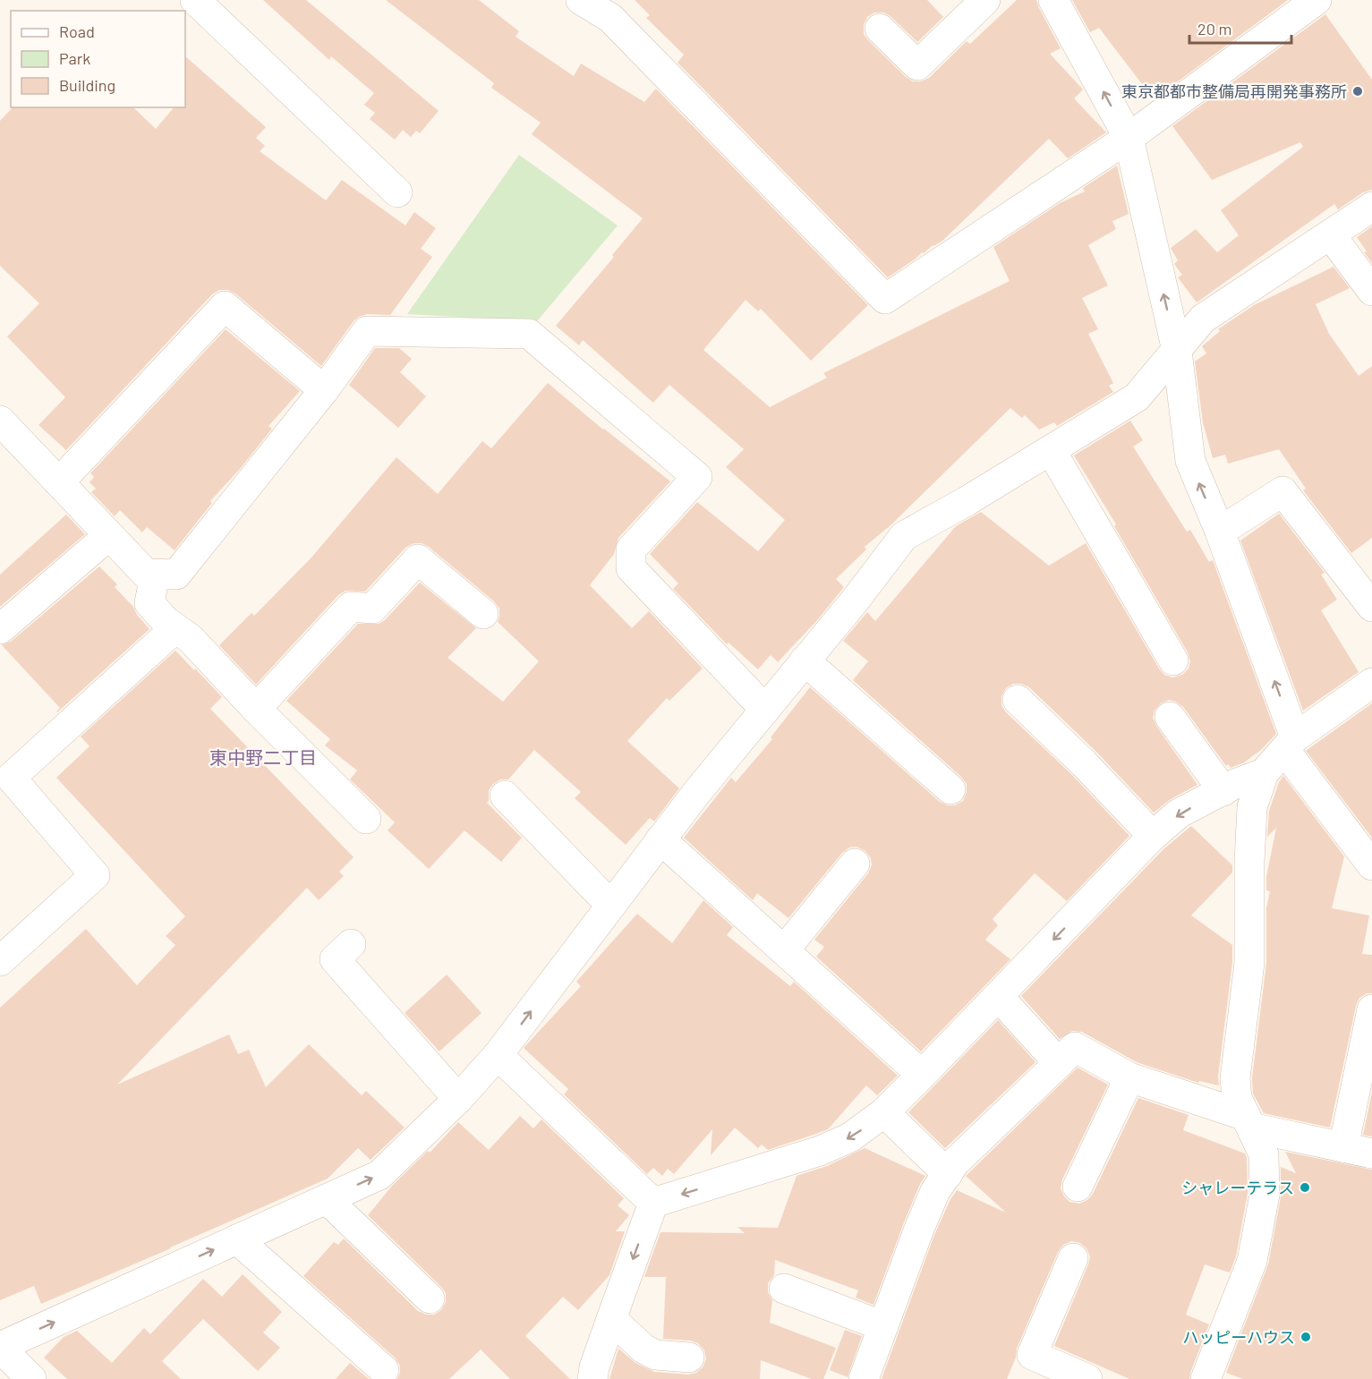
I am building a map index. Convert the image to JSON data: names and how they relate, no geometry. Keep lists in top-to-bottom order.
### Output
{
  "districts": ["東中野二丁目"],
  "places": ["東京都都市整備局再開発事務所", "シャレーテラス", "ハッピーハウス"],
  "legend": ["Road", "Park", "Building"],
  "scale_bar": "20 m"
}
